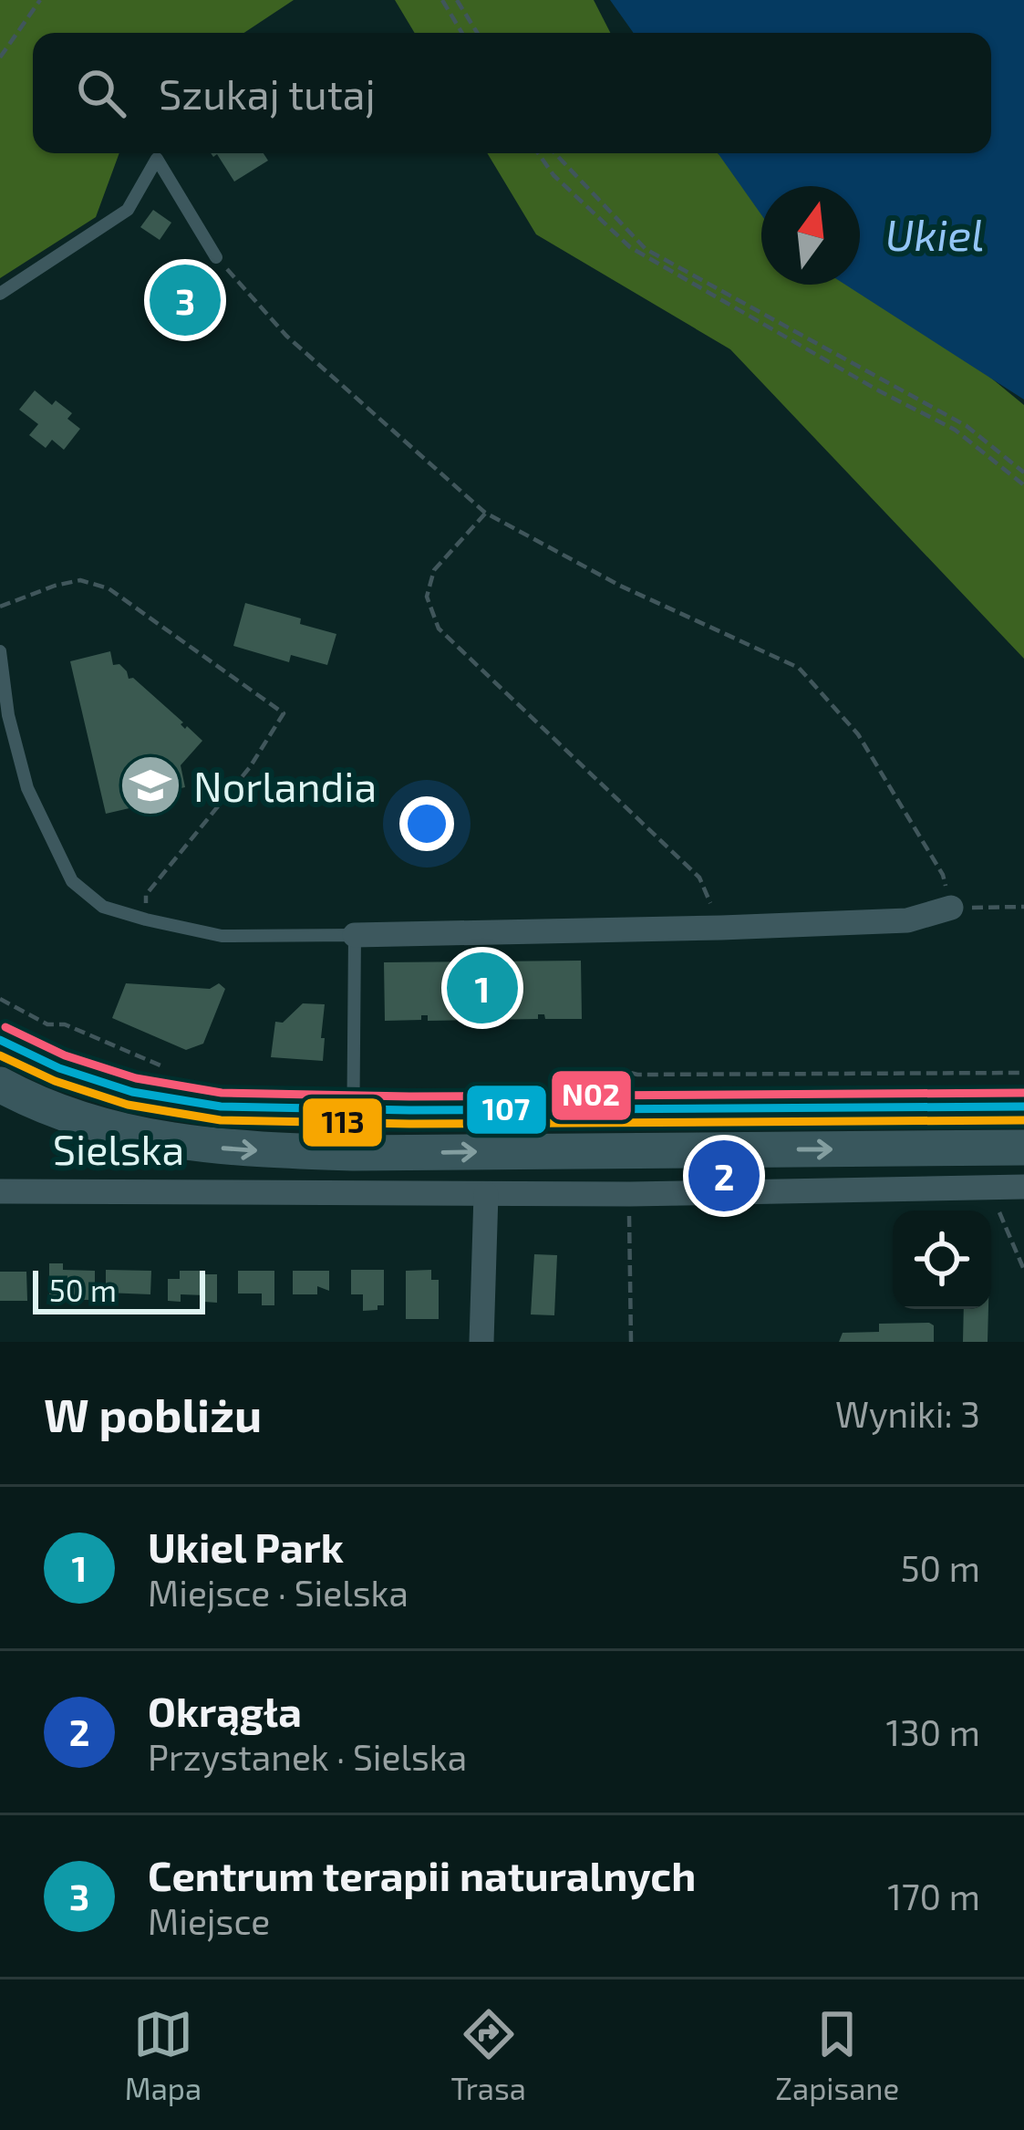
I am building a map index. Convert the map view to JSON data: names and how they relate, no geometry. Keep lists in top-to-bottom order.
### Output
{
  "streets": {
    "main road": ["Sielska"]
  },
  "water": ["Ukiel"],
  "places": {
    "school or university": ["Norlandia"]
  },
  "lines": ["transit line N02", "transit line 107", "transit line 113"],
  "scale_bar": "50 m",
  "north": "top",
  "page": {
    "search": "Szukaj tutaj",
    "pins": ["3", "1", "2"],
    "scale": "50 m",
    "heading": ["W pobliżu", "Wyniki: 3"],
    "list": [
      {
        "mark": "1",
        "name": "Ukiel Park",
        "note": "Miejsce · Sielska",
        "value": "50 m"
      },
      {
        "mark": "2",
        "name": "Okrągła",
        "note": "Przystanek · Sielska",
        "value": "130 m"
      },
      {
        "mark": "3",
        "name": "Centrum terapii naturalnych",
        "note": "Miejsce",
        "value": "170 m"
      }
    ],
    "nav": ["Mapa", "Trasa", "Zapisane"]
  }
}
